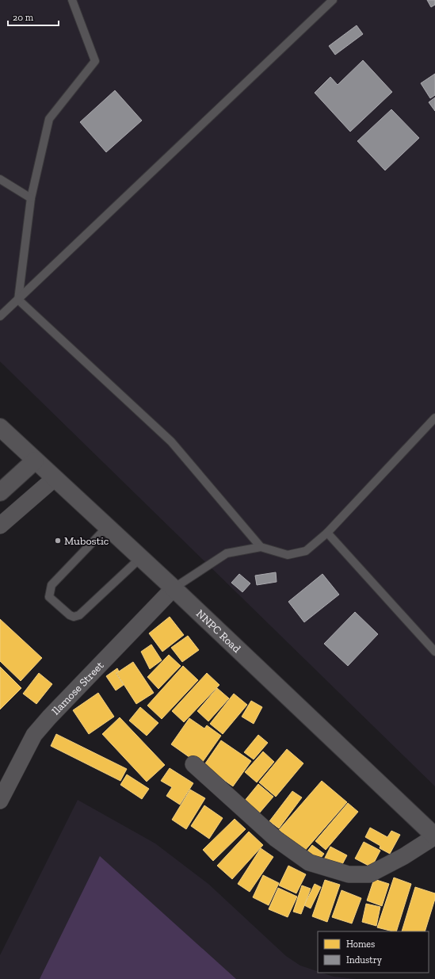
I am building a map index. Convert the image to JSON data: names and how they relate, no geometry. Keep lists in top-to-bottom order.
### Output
{
  "streets": {
    "street": ["NNPC Road", "Ilamose Street"]
  },
  "crossings": [
    ["NNPC Road", "Ilamose Street"]
  ],
  "places": ["Mubostic"],
  "legend": ["Homes", "Industry"],
  "scale_bar": "20 m"
}
